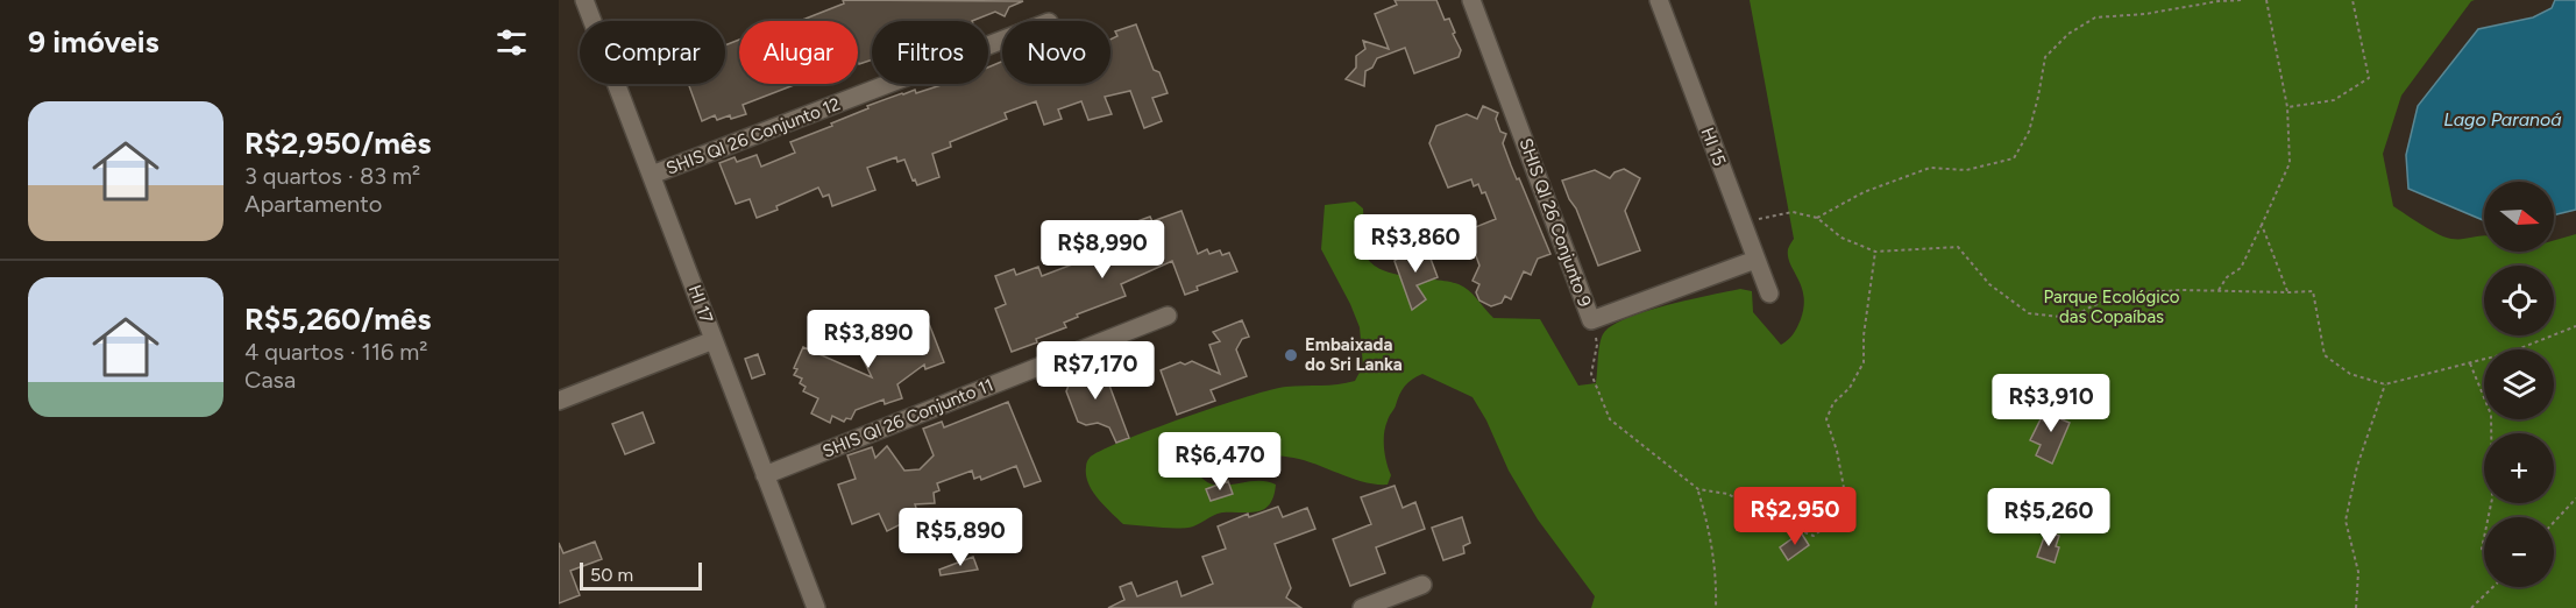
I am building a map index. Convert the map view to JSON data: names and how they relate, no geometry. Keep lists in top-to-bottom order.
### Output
{
  "streets": {
    "street": [
      "SHIS QI 26 Conjunto 12",
      "HI 15",
      "SHIS QI 26 Conjunto 9",
      "HI 17",
      "SHIS QI 26 Conjunto 11"
    ]
  },
  "crossings": [
    ["SHIS QI 26 Conjunto 12", "HI 17"],
    ["HI 15", "SHIS QI 26 Conjunto 9"],
    ["HI 17", "SHIS QI 26 Conjunto 11"]
  ],
  "water": ["Lago Paranoá"],
  "parks": ["Parque Ecológico das Copaíbas"],
  "places": ["Embaixada do Sri Lanka"],
  "scale_bar": "50 m",
  "north": "right",
  "page": {
    "heading": "9 imóveis",
    "chip": [
      "Comprar",
      "Alugar",
      "Filtros",
      "Novo"
    ],
    "list": [
      {
        "name": "R$2,950/mês",
        "note": "3 quartos · 83 m² · Apartamento"
      },
      {
        "name": "R$5,260/mês",
        "note": "4 quartos · 116 m² · Casa"
      }
    ],
    "map_buttons": ["+", "−"],
    "price": [
      "R$3,860",
      "R$8,990",
      "R$3,890",
      "R$7,170",
      "R$3,910",
      "R$6,470",
      "R$2,950",
      "R$5,260",
      "R$5,890"
    ],
    "scale": "50 m"
  }
}
